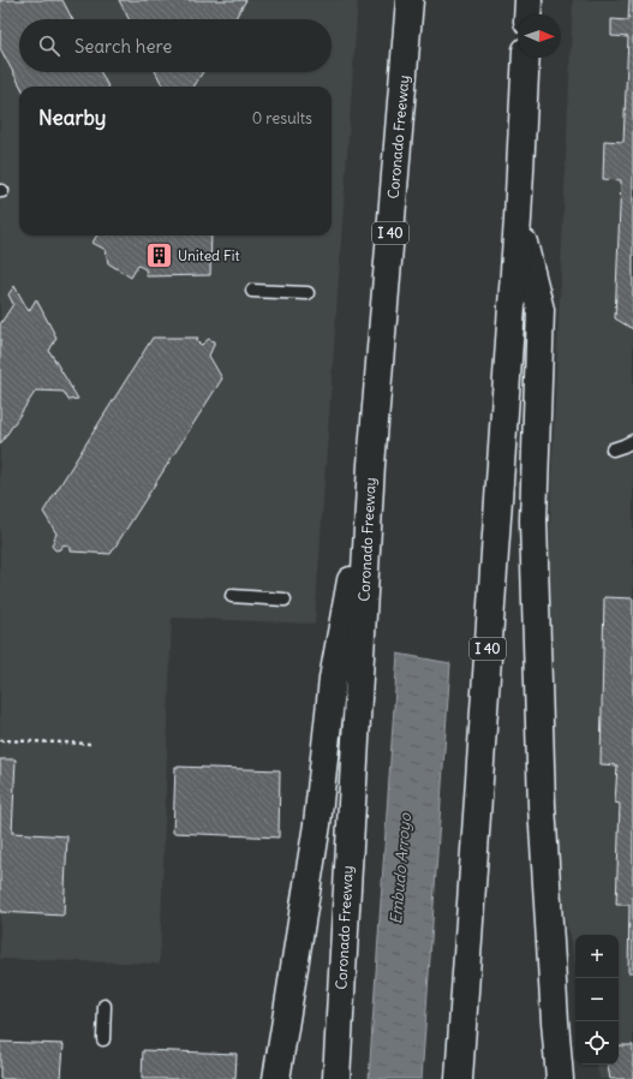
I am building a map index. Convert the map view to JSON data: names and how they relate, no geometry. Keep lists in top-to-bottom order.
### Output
{
  "streets": {
    "highway": ["Coronado Freeway", "I 40"]
  },
  "water": ["Embudo Arroyo"],
  "places": {
    "building": ["United Fit"]
  },
  "north": "right",
  "page": {
    "search": "Search here",
    "heading": ["Nearby", "0 results"],
    "map_buttons": ["+", "−"]
  }
}
